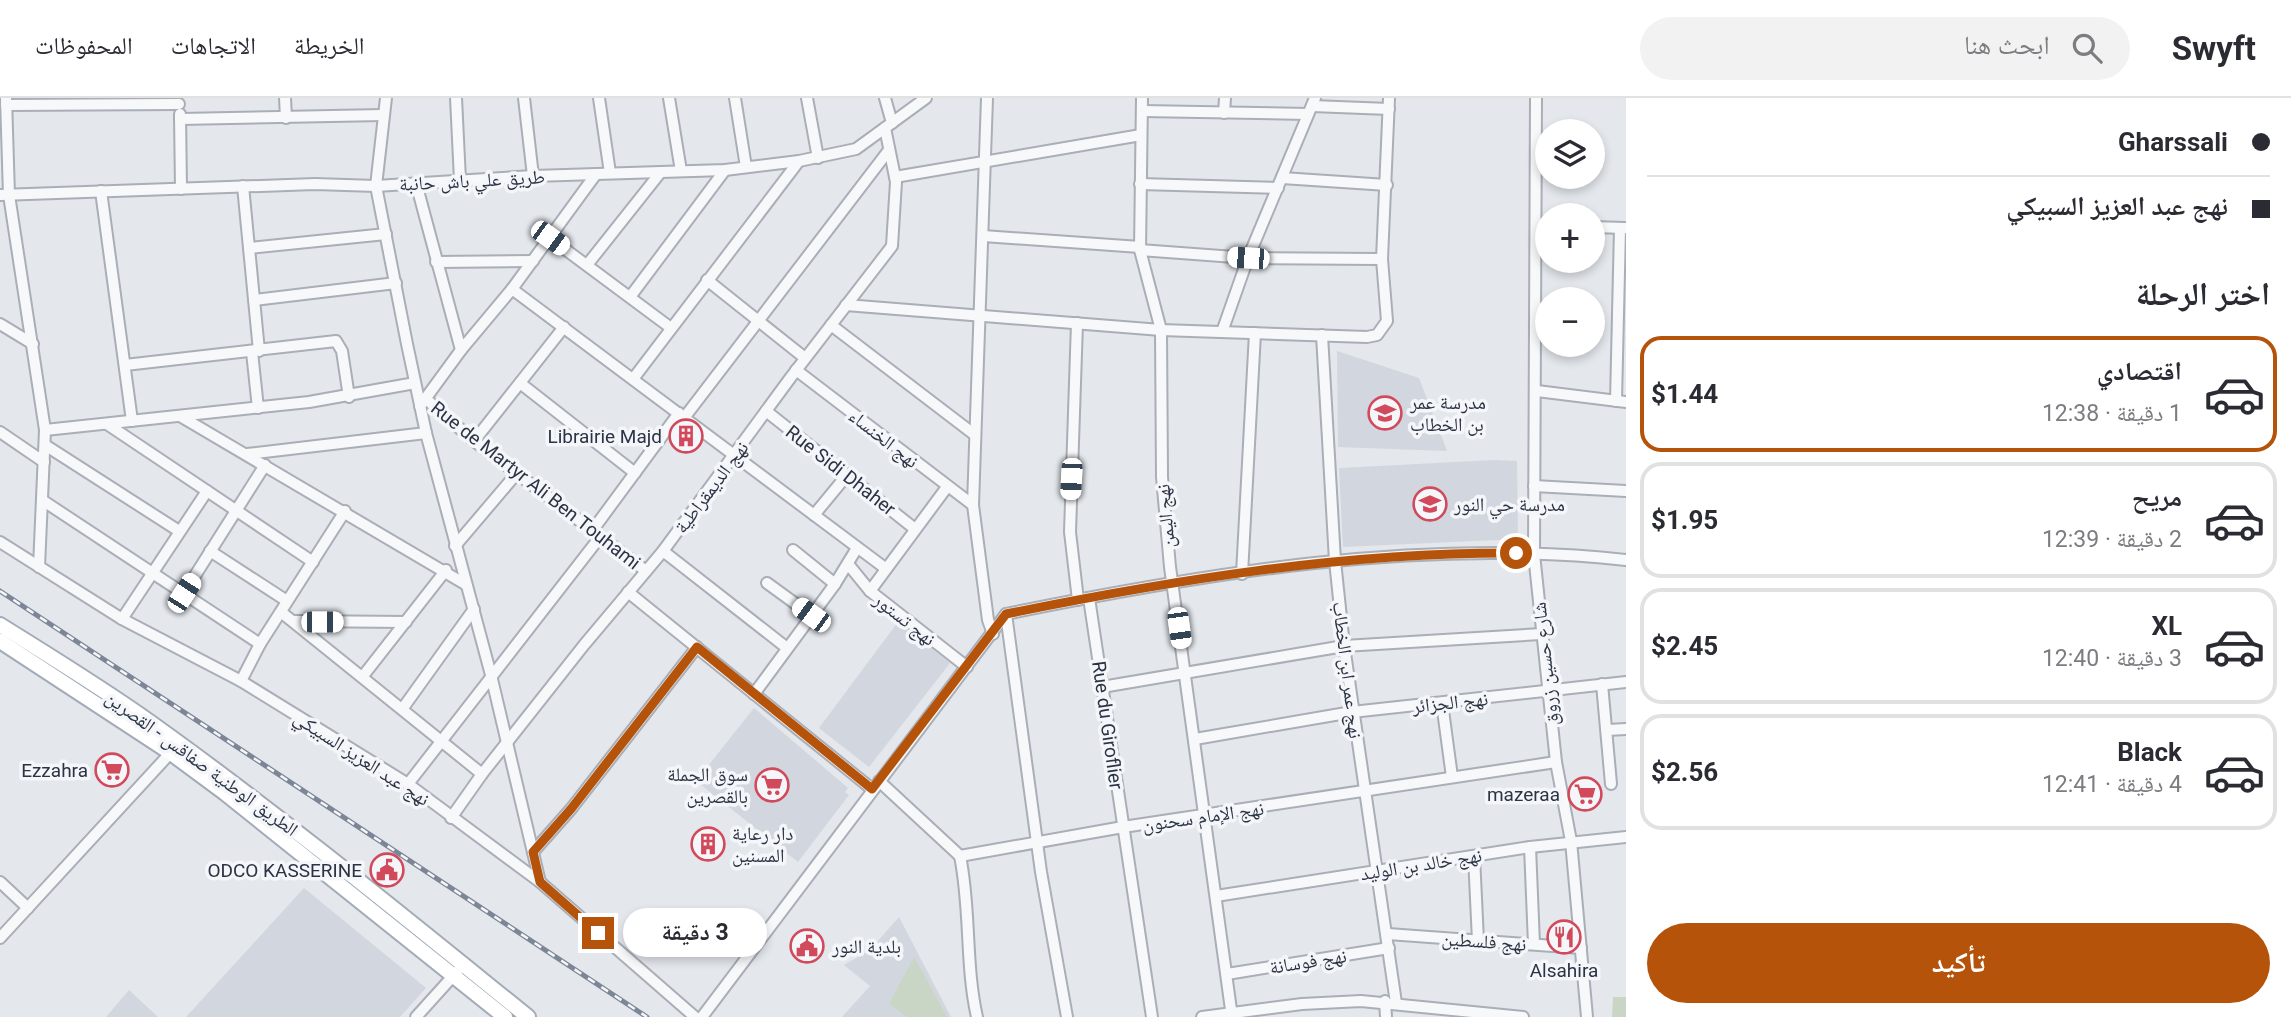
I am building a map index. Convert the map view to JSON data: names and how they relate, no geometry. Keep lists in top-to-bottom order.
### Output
{
  "streets": {
    "main road": ["الطريق الوطنية صفاقس - القصرين"],
    "street": [
      "طريق علي باش حانبة",
      "نهج الخنساء",
      "Rue Sidi Dhaher",
      "Rue de Martyr Ali Ben Touhami",
      "نهج الديمقراطية",
      "نهج اليمن",
      "نهج تستور",
      "شارع حسين زروق",
      "نهج عمر ابن الخطاب",
      "نهج الجزائر",
      "Rue du Giroflier",
      "نهج عبد العزيز السبيكي",
      "نهج الإمام سحنون",
      "نهج خالد بن الوليد",
      "نهج فلسطين",
      "نهج فوسانة"
    ]
  },
  "crossings": [
    ["طريق علي باش حانبة", "نهج الديمقراطية"],
    ["نهج الخنساء", "نهج الديمقراطية"],
    ["Rue Sidi Dhaher", "نهج الديمقراطية"],
    ["Rue de Martyr Ali Ben Touhami", "نهج الديمقراطية"],
    ["نهج الديمقراطية", "نهج عبد العزيز السبيكي"],
    ["نهج اليمن", "نهج الجزائر"],
    ["نهج اليمن", "نهج الإمام سحنون"],
    ["نهج اليمن", "نهج خالد بن الوليد"],
    ["نهج اليمن", "نهج فوسانة"],
    ["شارع حسين زروق", "نهج الجزائر"],
    ["شارع حسين زروق", "نهج الإمام سحنون"],
    ["شارع حسين زروق", "نهج خالد بن الوليد"],
    ["شارع حسين زروق", "نهج فلسطين"],
    ["نهج عمر ابن الخطاب", "نهج الجزائر"],
    ["نهج عمر ابن الخطاب", "نهج الإمام سحنون"],
    ["نهج عمر ابن الخطاب", "نهج خالد بن الوليد"],
    ["نهج عمر ابن الخطاب", "نهج فلسطين"],
    ["نهج عمر ابن الخطاب", "نهج فوسانة"],
    ["Rue du Giroflier", "نهج الإمام سحنون"]
  ],
  "places": {
    "school or university": ["مدرسة عمر بن الخطاب", "مدرسة حي النور"],
    "building": ["Librairie Majd", "دار رعاية المسنين"],
    "supermarket": ["Ezzahra", "سوق الجملة بالقصرين", "mazeraa"],
    "public building": ["ODCO KASSERINE", "بلدية النور"],
    "restaurant": ["Alsahira"]
  },
  "page": {
    "header": "Swyft",
    "search": "ابحث هنا",
    "nav": ["الخريطة", "الاتجاهات", "المحفوظات"],
    "banner": ["Gharssali", "نهج عبد العزيز السبيكي"],
    "map_buttons": ["+", "−"],
    "heading": "اختر الرحلة",
    "list": [
      {
        "name": "اقتصادي",
        "note": "1 دقيقة · 12:38",
        "value": "$1.44"
      },
      {
        "name": "مريح",
        "note": "2 دقيقة · 12:39",
        "value": "$1.95"
      },
      {
        "name": "XL",
        "note": "3 دقيقة · 12:40",
        "value": "$2.45"
      },
      {
        "name": "Black",
        "note": "4 دقيقة · 12:41",
        "value": "$2.56"
      }
    ],
    "bubble": "3 دقيقة",
    "buttons": "تأكيد"
  }
}
